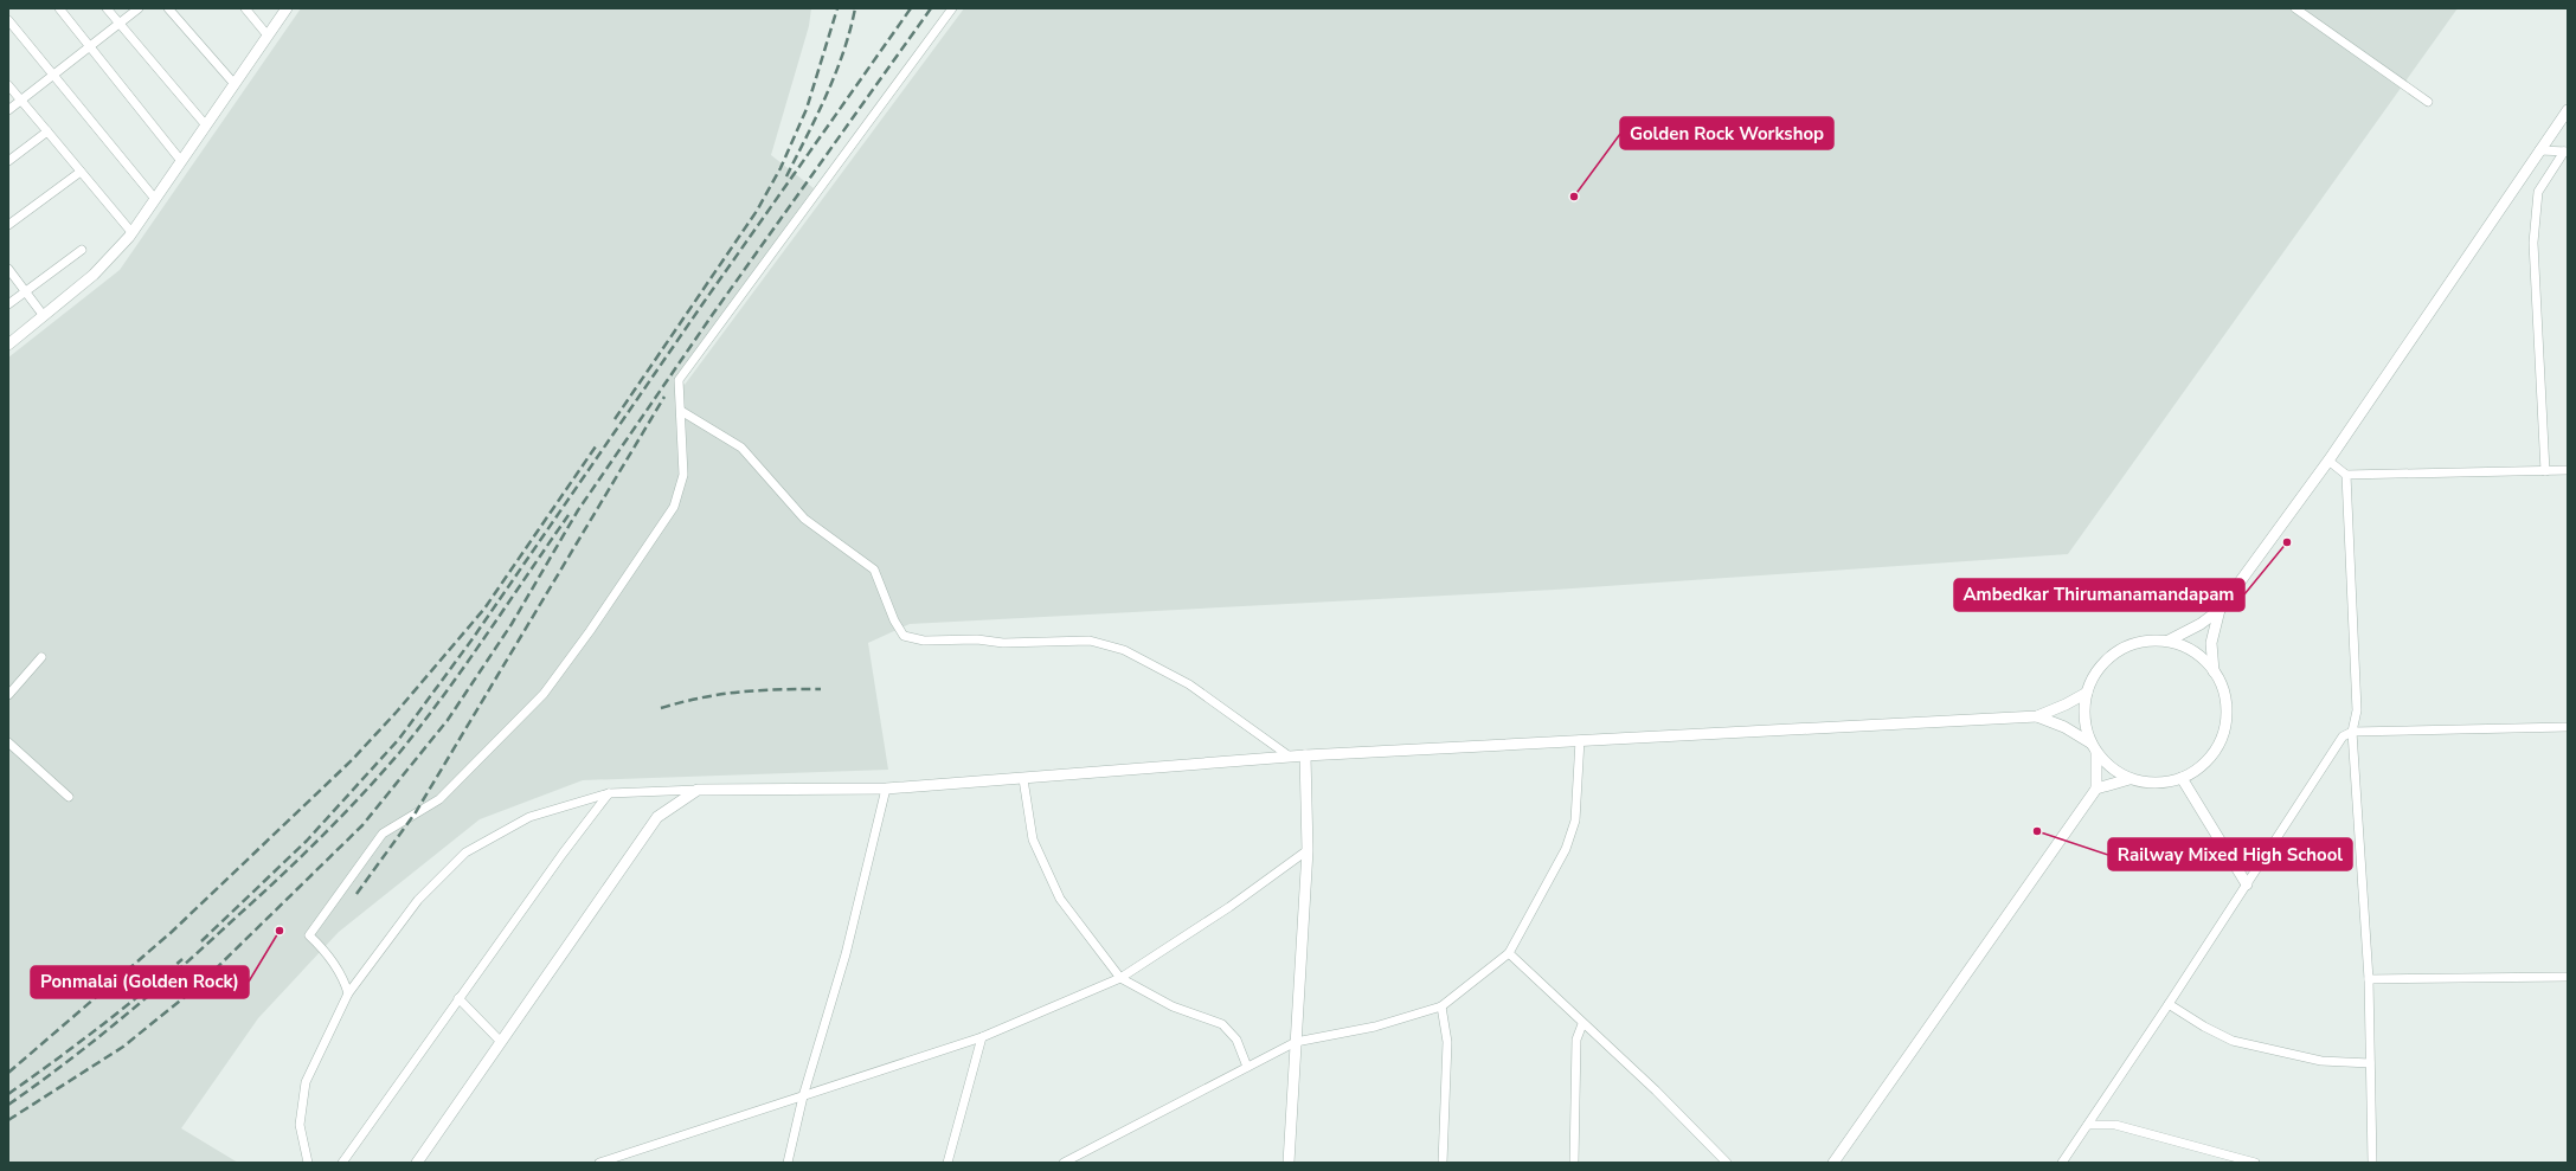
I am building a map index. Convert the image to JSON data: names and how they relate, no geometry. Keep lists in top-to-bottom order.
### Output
{
  "places": [
    "Golden Rock Workshop",
    "Ambedkar Thirumanamandapam",
    "Railway Mixed High School",
    "Ponmalai (Golden Rock)"
  ]
}
